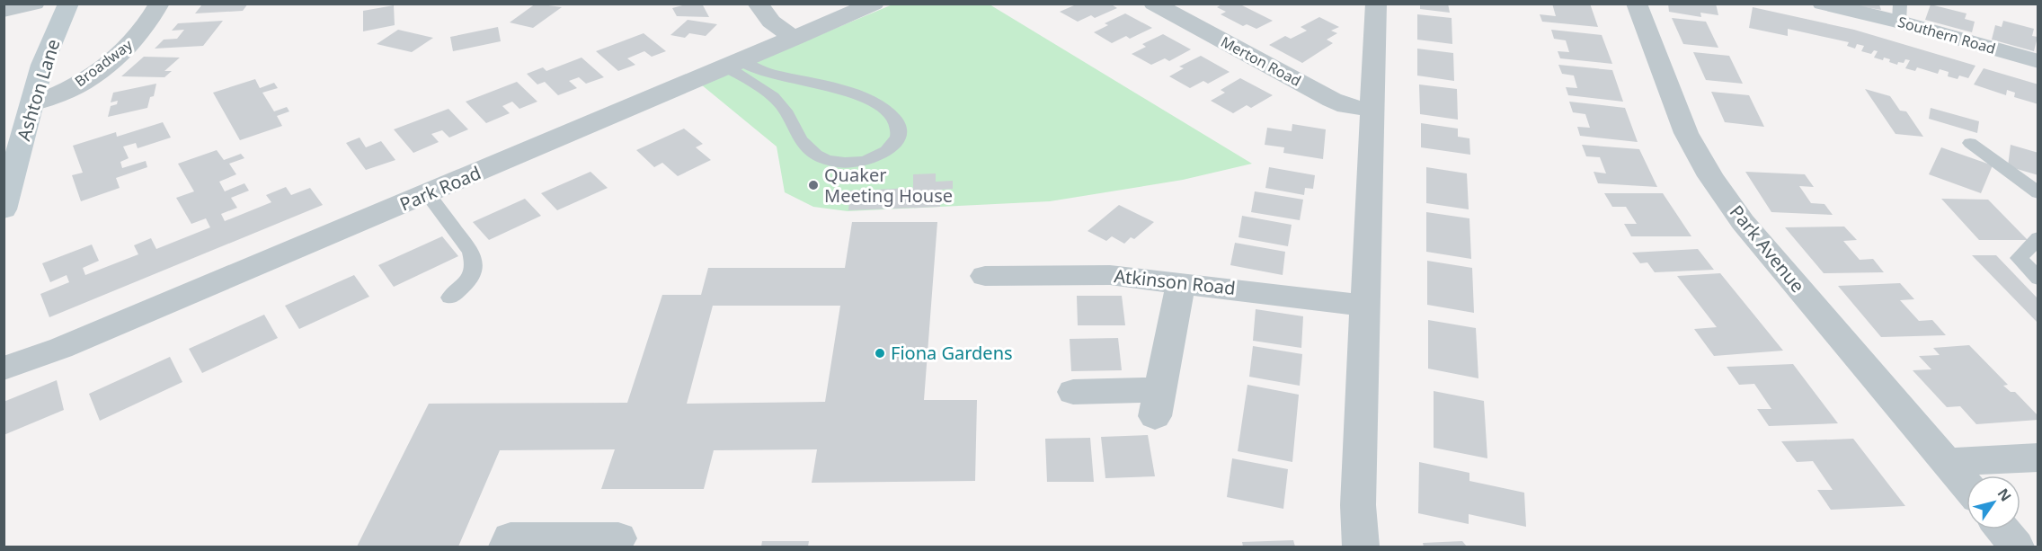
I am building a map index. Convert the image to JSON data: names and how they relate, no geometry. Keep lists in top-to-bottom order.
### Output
{
  "streets": {
    "main road": ["Ashton Lane"],
    "street": [
      "Southern Road",
      "Merton Road",
      "Broadway",
      "Park Road",
      "Park Avenue",
      "Atkinson Road"
    ]
  },
  "crossings": [
    ["Broadway", "Ashton Lane"]
  ],
  "places": ["Quaker Meeting House", "Fiona Gardens"],
  "north": "top right"
}
